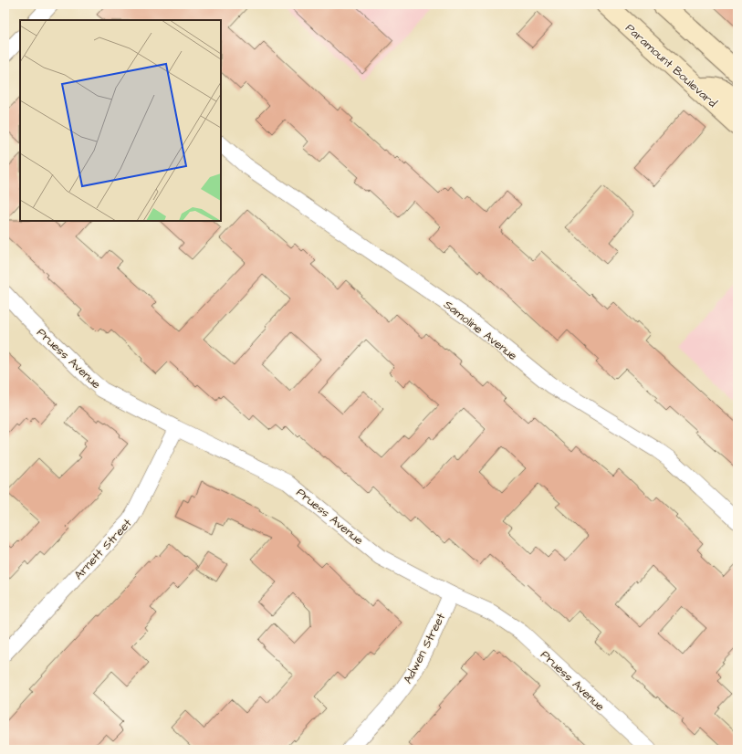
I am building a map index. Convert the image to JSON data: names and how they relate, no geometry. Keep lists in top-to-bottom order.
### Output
{
  "streets": {
    "main road": ["Paramount Boulevard"],
    "street": [
      "Samoline Avenue",
      "Pruess Avenue",
      "Arnett Street",
      "Adwen Street"
    ]
  },
  "crossings": [
    ["Pruess Avenue", "Arnett Street"],
    ["Pruess Avenue", "Adwen Street"]
  ]
}
